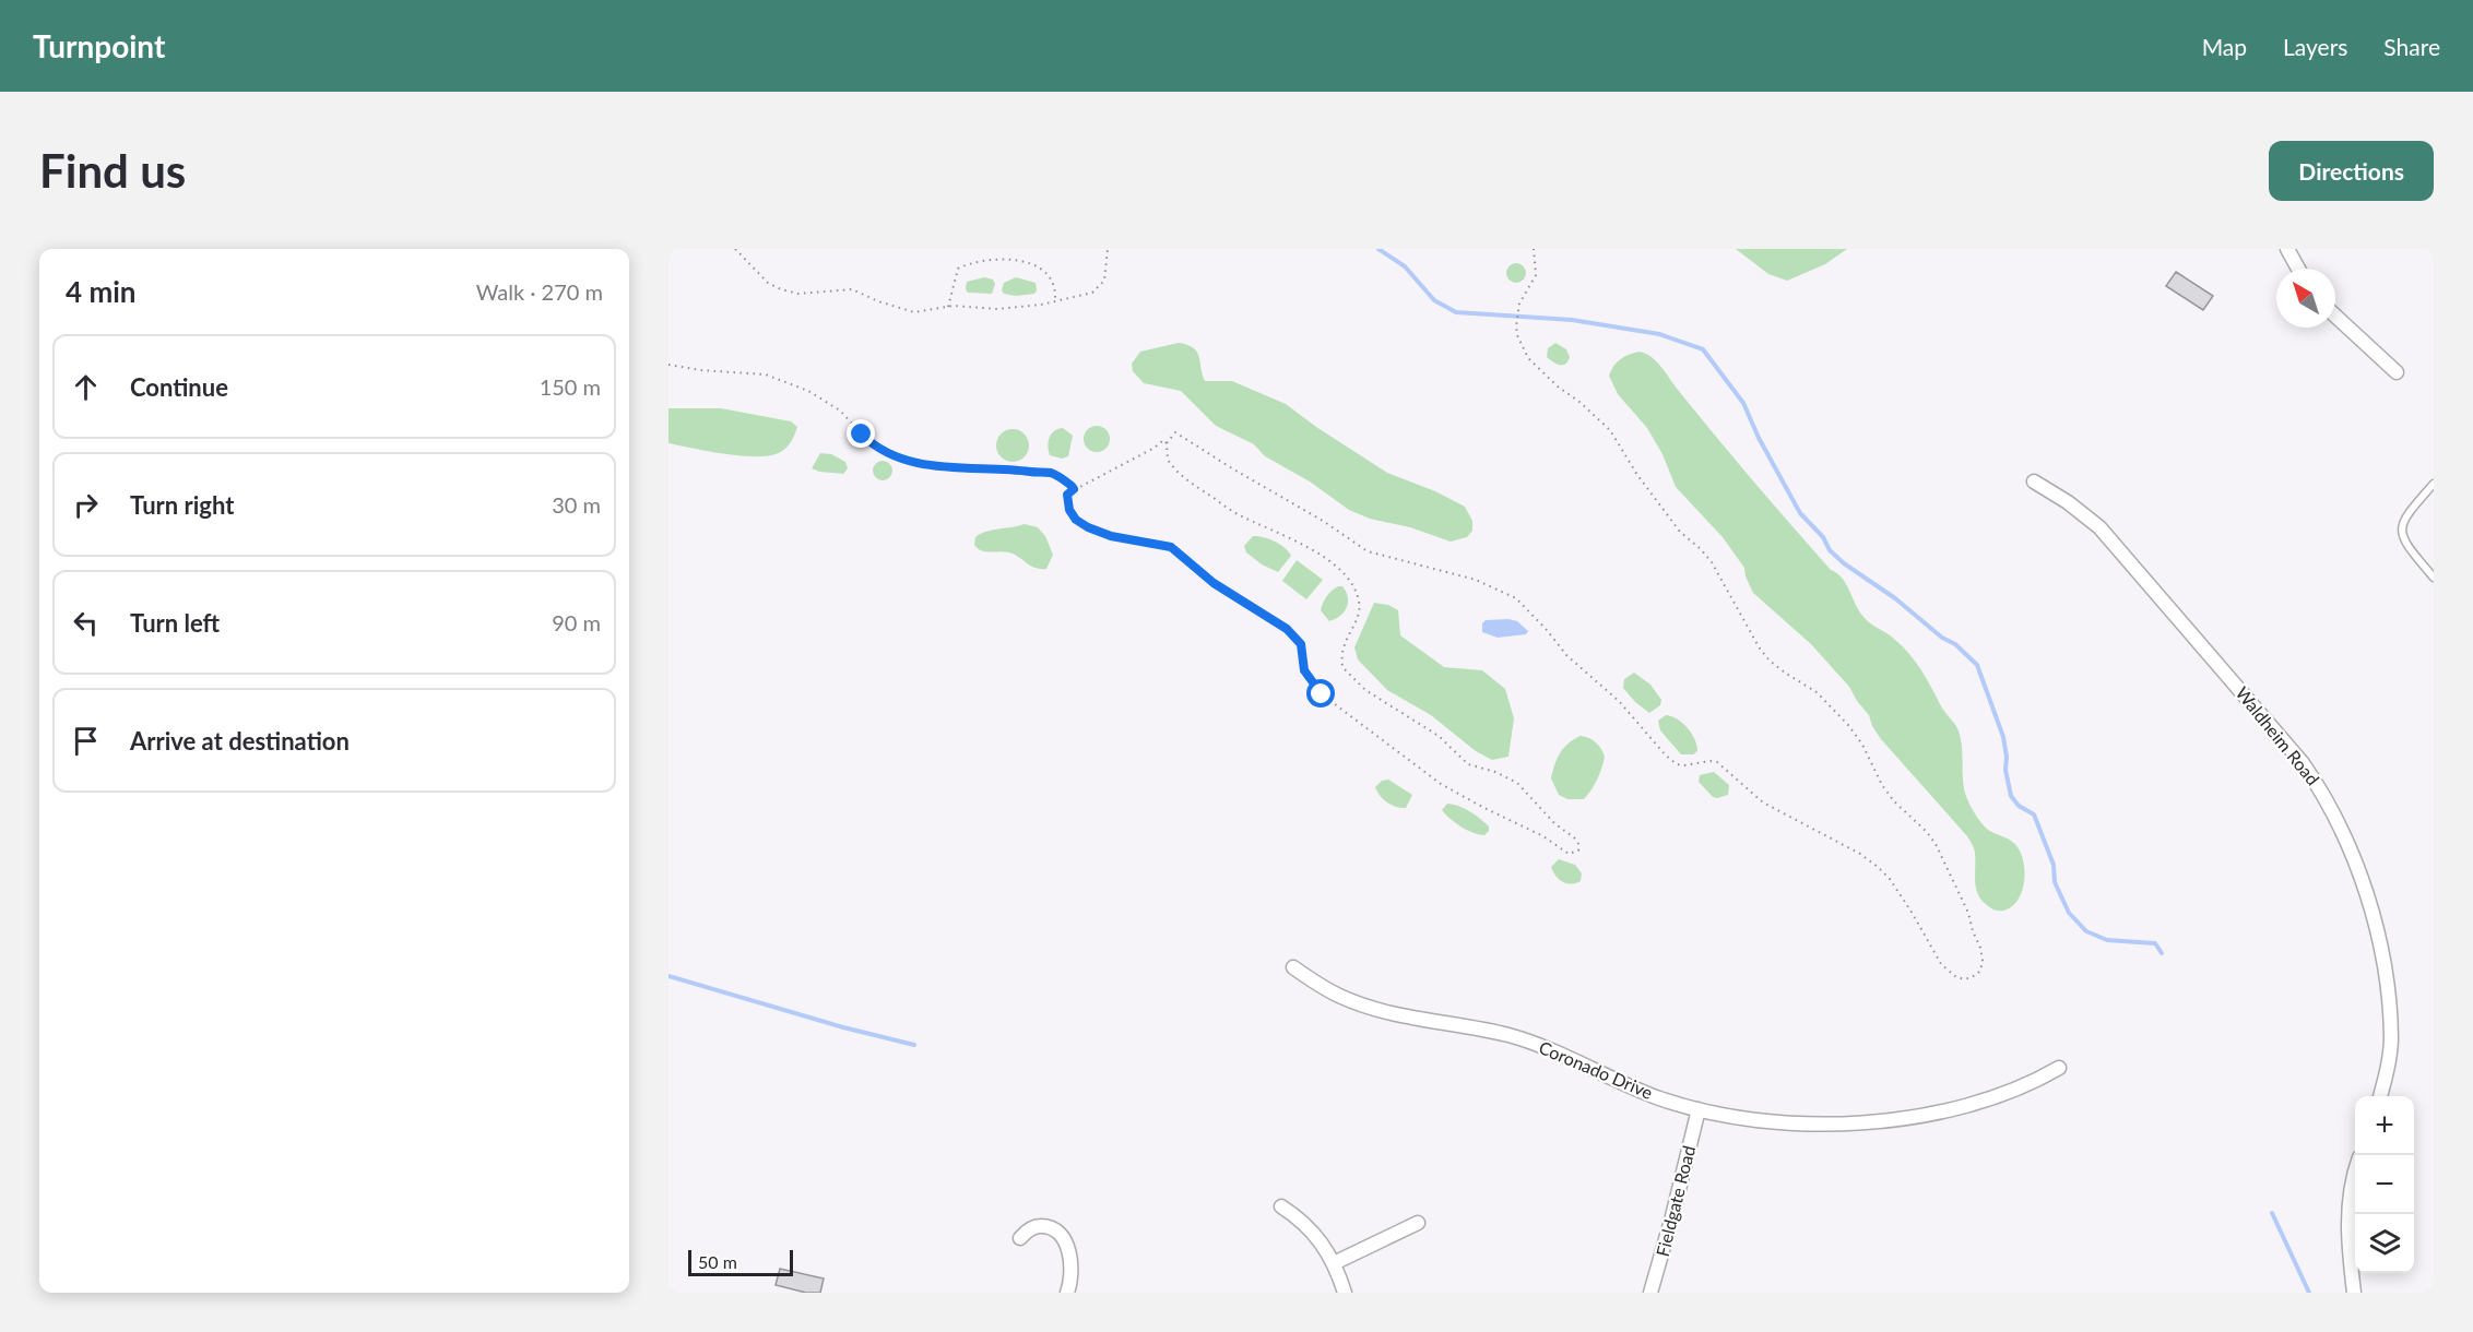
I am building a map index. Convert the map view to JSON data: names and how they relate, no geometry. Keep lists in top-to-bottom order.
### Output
{
  "streets": {
    "street": ["Waldheim Road", "Coronado Drive", "Fieldgate Road"]
  },
  "crossings": [
    ["Coronado Drive", "Fieldgate Road"]
  ],
  "scale_bar": "50 m",
  "north": "top left",
  "page": {
    "header": "Turnpoint",
    "nav": ["Map", "Layers", "Share"],
    "buttons": "Directions",
    "title": "Find us",
    "heading": ["4 min", "Walk · 270 m"],
    "list": [
      ["Continue", "150 m"],
      ["Turn right", "30 m"],
      ["Turn left", "90 m"],
      "Arrive at destination"
    ],
    "map_buttons": ["+", "−"],
    "scale": "50 m"
  }
}
